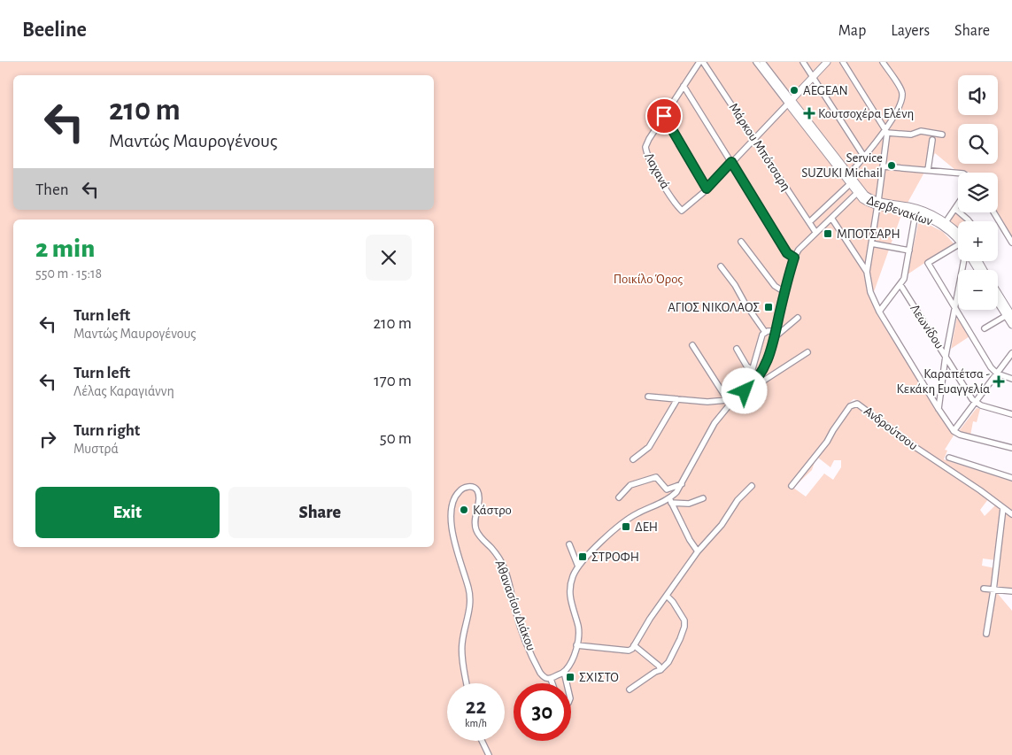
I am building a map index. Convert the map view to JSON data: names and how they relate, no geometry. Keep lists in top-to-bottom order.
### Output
{
  "streets": {
    "street": [
      "Μάρκου Μπότσαρη",
      "Λαχανά",
      "Δερβενακίων",
      "Λεωνίδου",
      "Ανδρούτσου",
      "Αθανασίου Διάκου"
    ]
  },
  "parks": ["Ποικίλο Όρος"],
  "places": {
    "other": ["AEGEAN", "Service SUZUKI Michail", "Κάστρο"],
    "health": ["Κουτσοχέρα Ελένη", "Καραπέτσα - Κεκάκη Ευαγγελία"],
    "transit": [
      "ΜΠΟΤΣΑΡΗ",
      "ΑΓΙΟΣ ΝΙΚΟΛΑΟΣ",
      "ΔΕΗ",
      "ΣΤΡΟΦΗ",
      "ΣΧΙΣΤΟ"
    ]
  },
  "page": {
    "header": "Beeline",
    "nav": ["Map", "Layers", "Share"],
    "map_buttons": ["+", "−"],
    "turn": ["210 m", "Μαντώς Μαυρογένους"],
    "then": "Then",
    "heading": ["2 min", "550 m · 15:18"],
    "list": [
      {
        "name": "Turn left",
        "note": "Μαντώς Μαυρογένους",
        "value": "210 m"
      },
      {
        "name": "Turn left",
        "note": "Λέλας Καραγιάννη",
        "value": "170 m"
      },
      {
        "name": "Turn right",
        "note": "Μυστρά",
        "value": "50 m"
      }
    ],
    "buttons": ["Exit", "Share"],
    "speed": "22 km/h",
    "limit": "30"
  }
}
